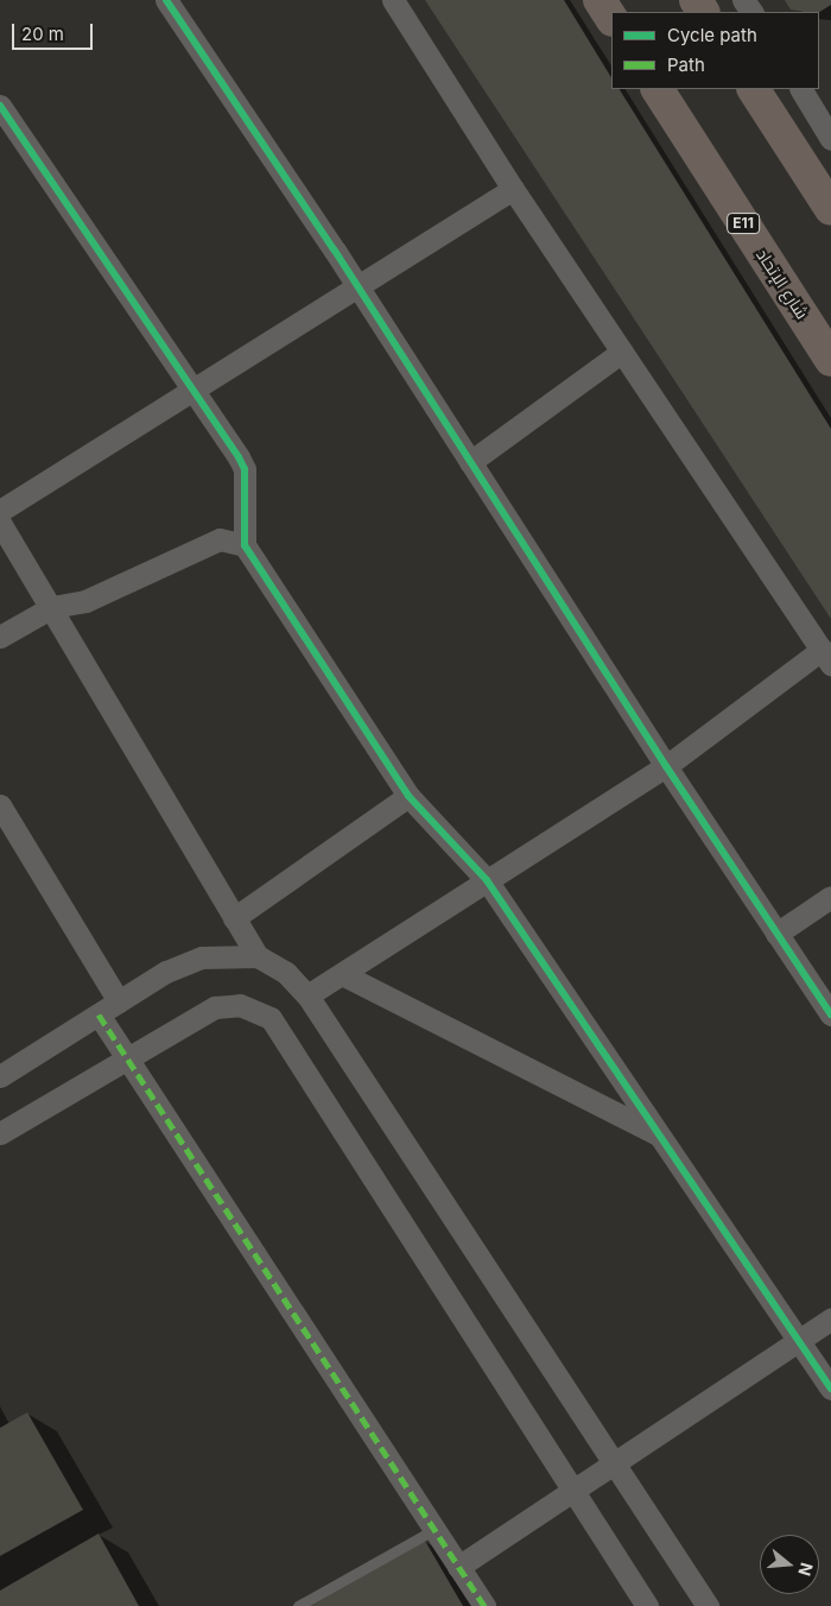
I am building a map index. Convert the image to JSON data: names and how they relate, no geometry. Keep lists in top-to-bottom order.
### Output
{
  "streets": {
    "main road": ["E11", "شارع الإتحاد"]
  },
  "legend": ["Cycle path", "Path"],
  "scale_bar": "20 m",
  "north": "right"
}
